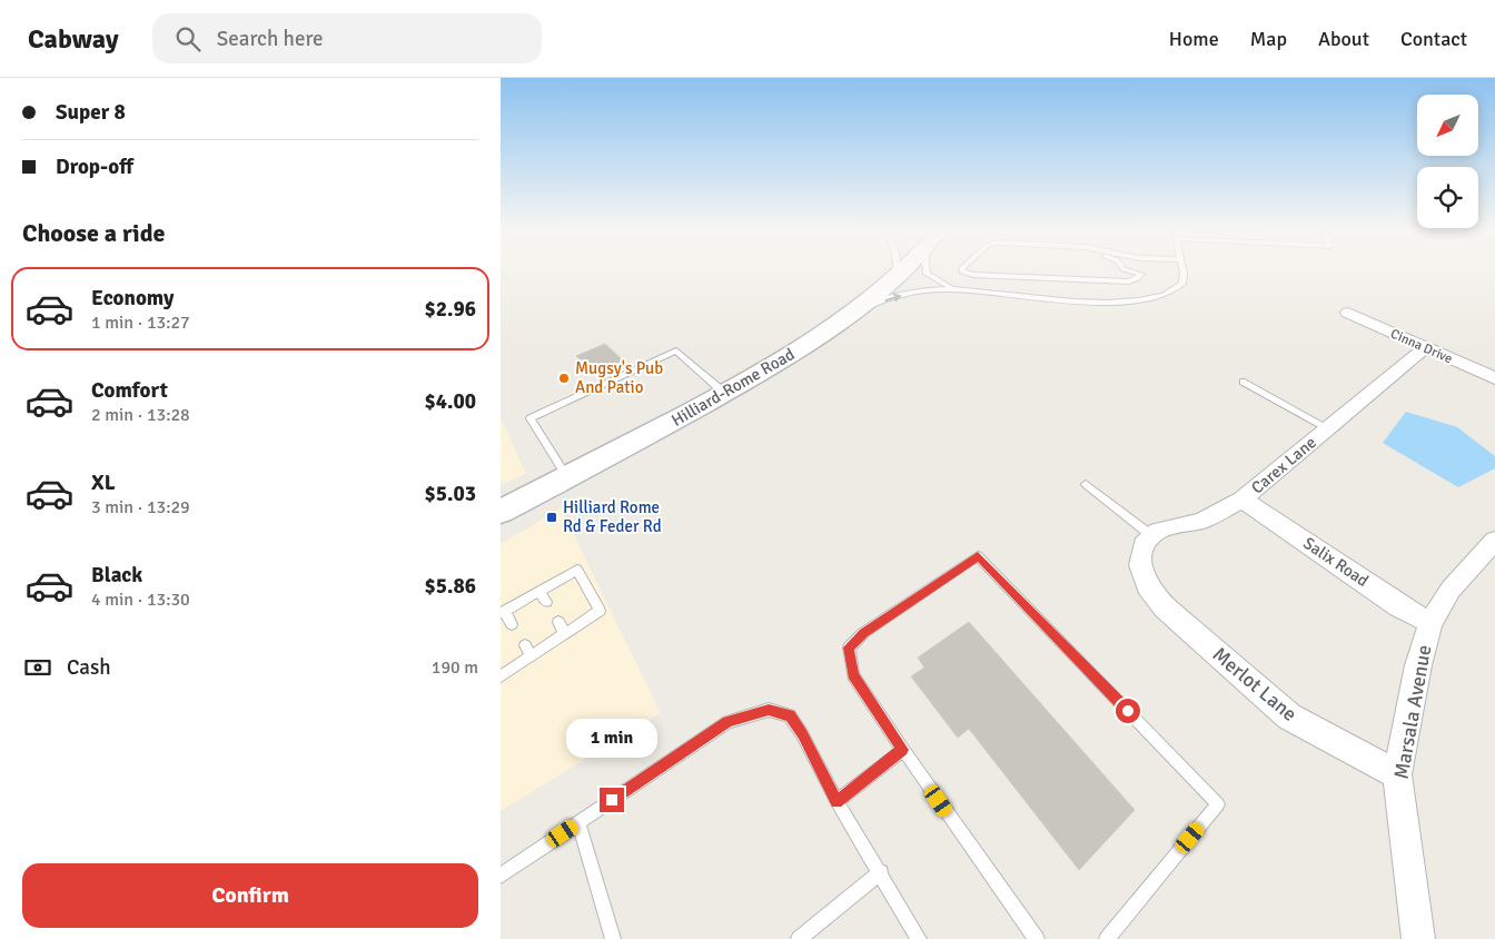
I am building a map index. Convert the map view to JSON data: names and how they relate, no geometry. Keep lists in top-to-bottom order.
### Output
{
  "streets": {
    "main road": ["Hilliard-Rome Road"],
    "street": [
      "Cinna Drive",
      "Carex Lane",
      "Salix Road",
      "Merlot Lane",
      "Marsala Avenue"
    ]
  },
  "crossings": [
    ["Cinna Drive", "Carex Lane"],
    ["Carex Lane", "Salix Road"],
    ["Carex Lane", "Merlot Lane"],
    ["Salix Road", "Marsala Avenue"],
    ["Merlot Lane", "Marsala Avenue"]
  ],
  "places": {
    "other": ["Mugsy's Pub And Patio"],
    "transit": ["Hilliard Rome Rd & Feder Rd"]
  },
  "north": "bottom left",
  "page": {
    "header": "Cabway",
    "search": "Search here",
    "nav": [
      "Home",
      "Map",
      "About",
      "Contact"
    ],
    "banner": ["Super 8", "Drop-off"],
    "heading": "Choose a ride",
    "list": [
      {
        "name": "Economy",
        "note": "1 min · 13:27",
        "value": "$2.96"
      },
      {
        "name": "Comfort",
        "note": "2 min · 13:28",
        "value": "$4.00"
      },
      {
        "name": "XL",
        "note": "3 min · 13:29",
        "value": "$5.03"
      },
      {
        "name": "Black",
        "note": "4 min · 13:30",
        "value": "$5.86"
      }
    ],
    "pay": ["Cash", "190 m"],
    "bubble": "1 min",
    "buttons": "Confirm"
  }
}
